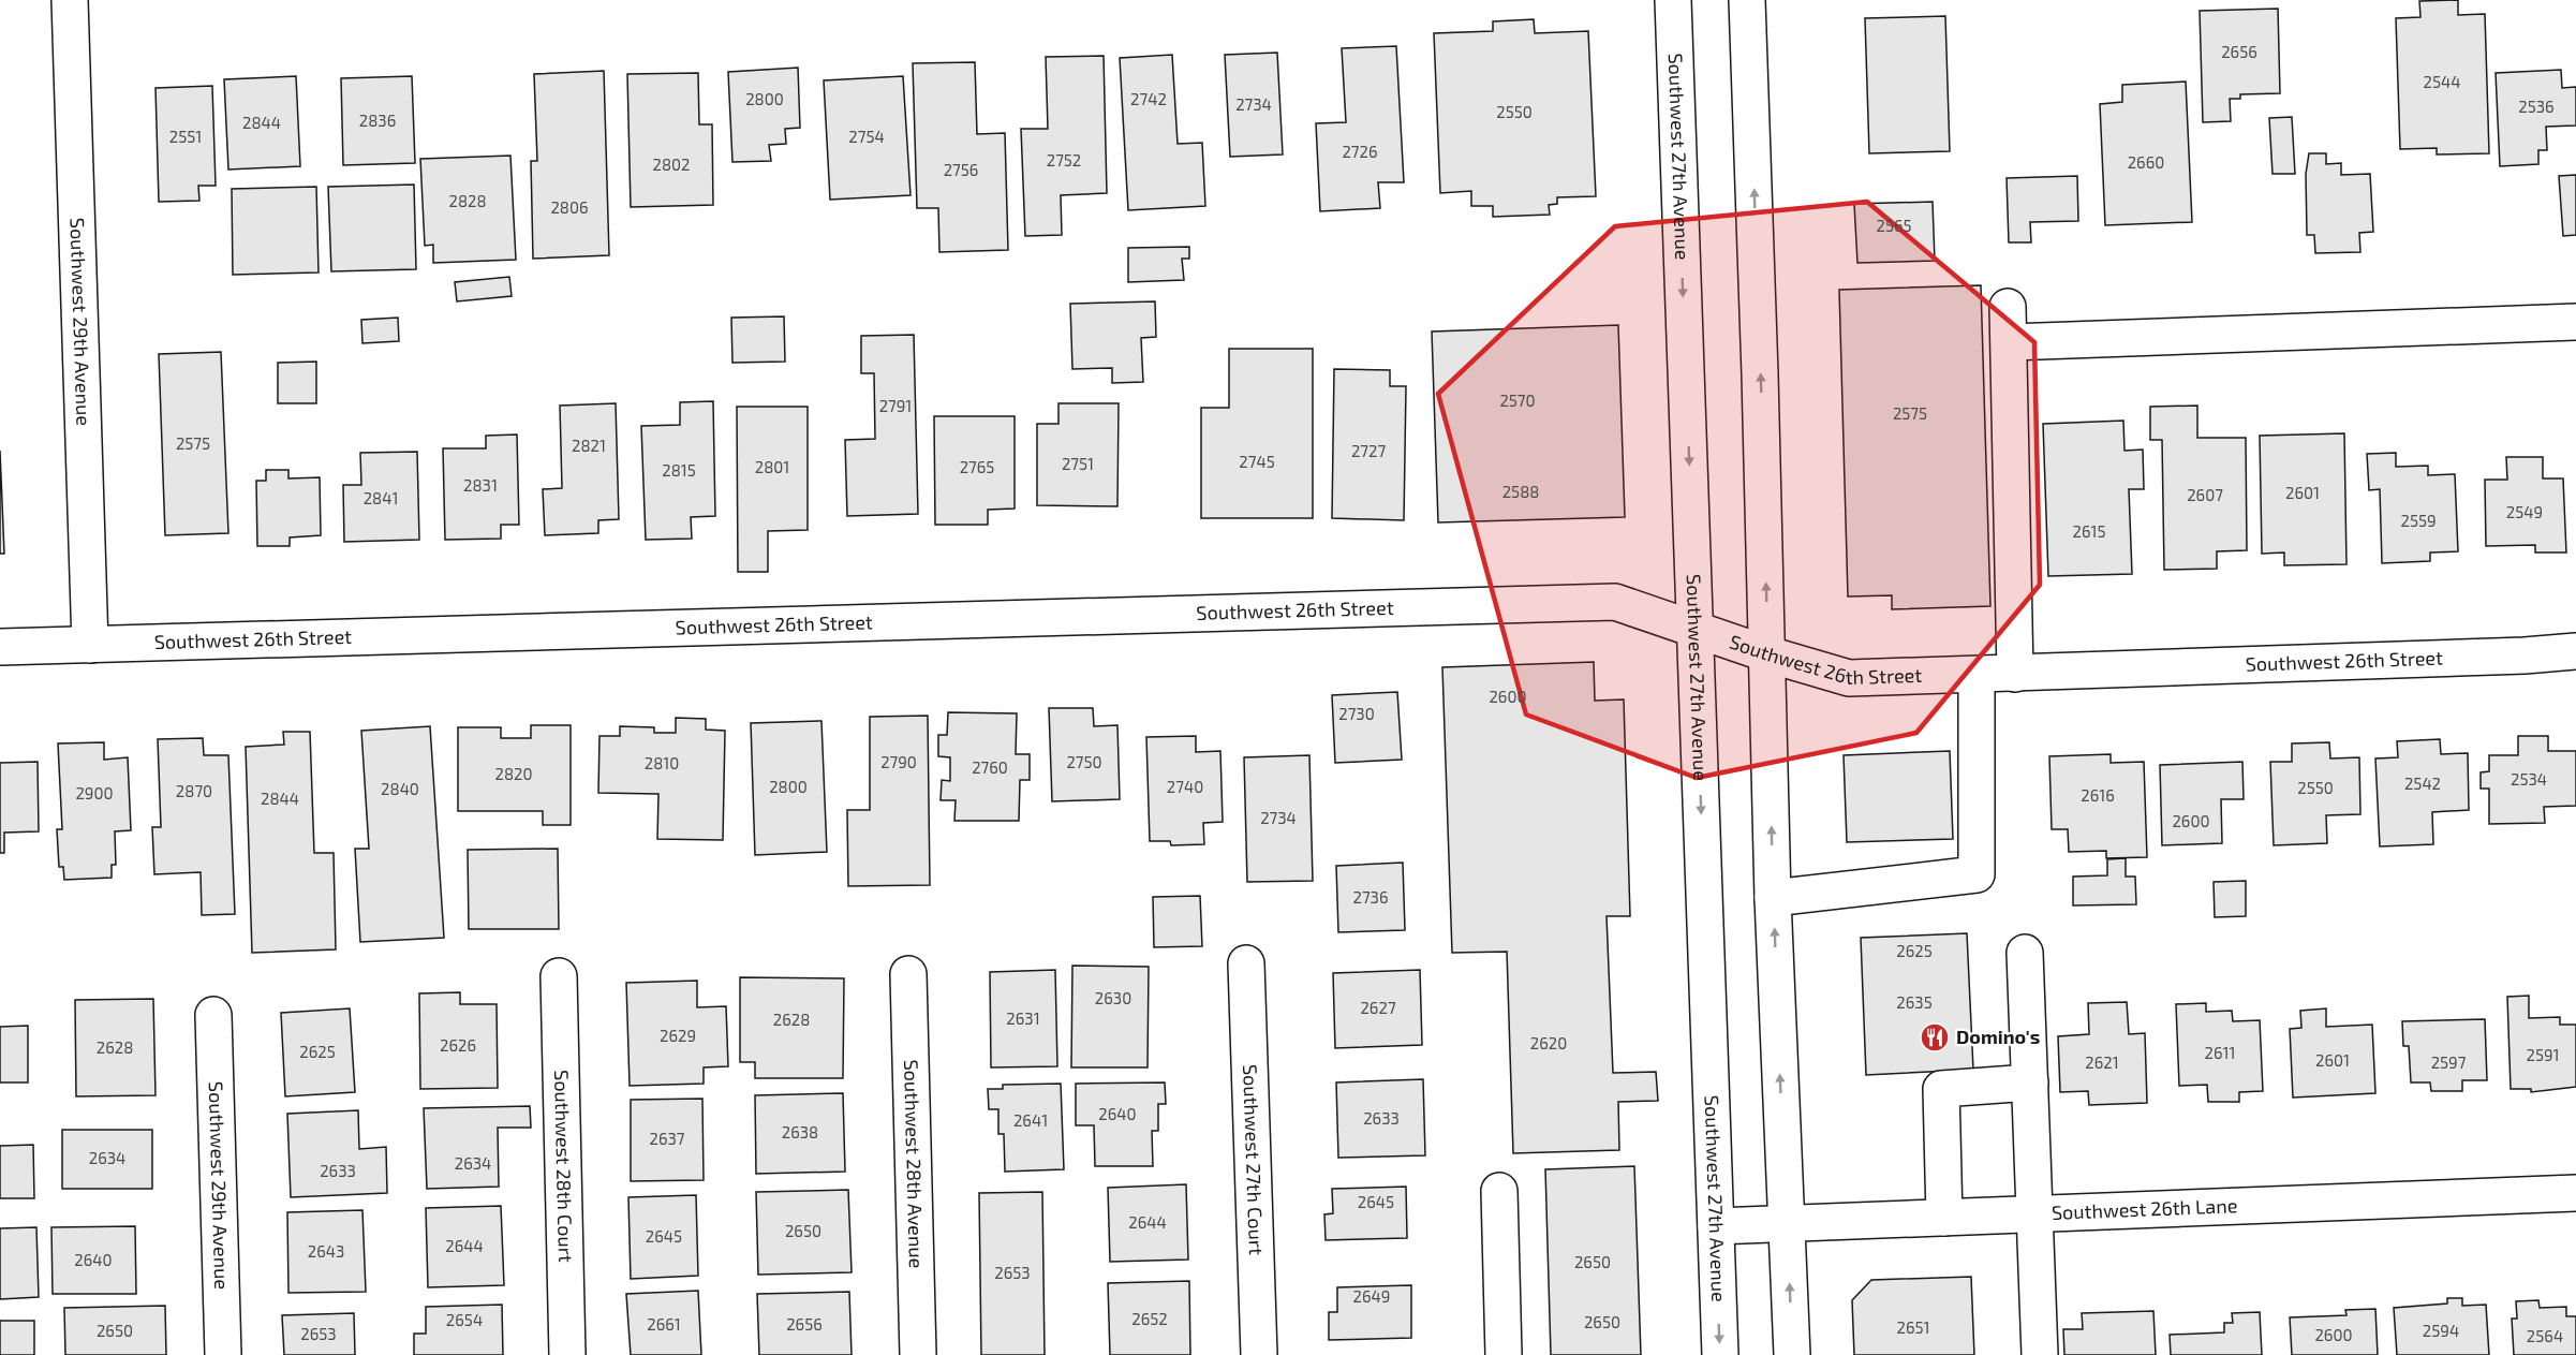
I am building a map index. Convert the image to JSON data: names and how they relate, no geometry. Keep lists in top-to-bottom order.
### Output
{
  "streets": {
    "main road": [
      "Southwest 27th Avenue",
      "Southwest 29th Avenue",
      "Southwest 26th Street",
      "Southwest 27th Court",
      "Southwest 28th Court",
      "Southwest 28th Avenue",
      "Southwest 26th Lane"
    ]
  },
  "crossings": [
    ["Southwest 27th Avenue", "Southwest 26th Street"],
    ["Southwest 27th Avenue", "Southwest 26th Lane"],
    ["Southwest 29th Avenue", "Southwest 26th Street"]
  ],
  "places": {
    "restaurant": ["Domino's"]
  },
  "house_numbers": [
    "2656",
    "2544",
    "2800",
    "2742",
    "2734",
    "2536",
    "2550",
    "2836",
    "2844",
    "2551",
    "2754",
    "2726",
    "2752",
    "2660",
    "2802",
    "2756",
    "2828",
    "2806",
    "2565",
    "2570",
    "2791",
    "2575",
    "2575",
    "2821",
    "2727",
    "2745",
    "2751",
    "2801",
    "2765",
    "2815",
    "2831",
    "2588",
    "2601",
    "2607",
    "2841",
    "2549",
    "2559",
    "2615",
    "2600",
    "2730",
    "2790",
    "2750",
    "2810",
    "2760",
    "2820",
    "2534",
    "2542",
    "2800",
    "2740",
    "2550",
    "2840",
    "2870",
    "2900",
    "2616",
    "2844",
    "2734",
    "2600",
    "2736",
    "2625",
    "2630",
    "2635",
    "2627",
    "2631",
    "2628",
    "2629",
    "2620",
    "2626",
    "2628",
    "2625",
    "2611",
    "2591",
    "2601",
    "2621",
    "2597",
    "2640",
    "2633",
    "2641",
    "2638",
    "2637",
    "2634",
    "2634",
    "2633",
    "2645",
    "2644",
    "2650",
    "2645",
    "2644",
    "2643",
    "2640",
    "2650",
    "2653",
    "2649",
    "2652",
    "2654",
    "2650",
    "2661",
    "2656",
    "2651",
    "2650",
    "2594",
    "2653",
    "2600",
    "2564"
  ]
}
